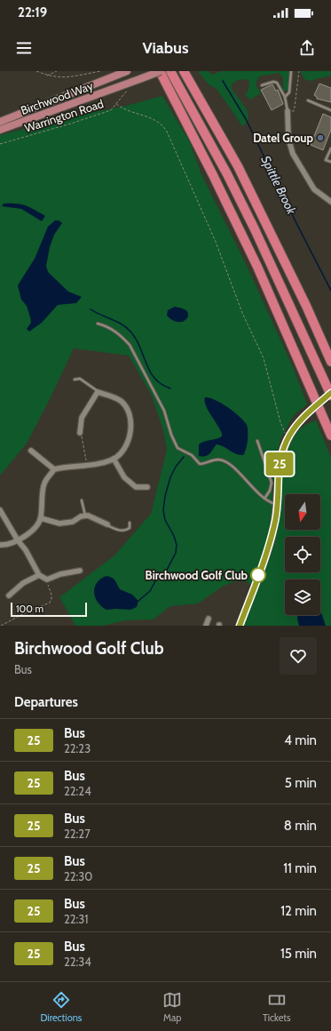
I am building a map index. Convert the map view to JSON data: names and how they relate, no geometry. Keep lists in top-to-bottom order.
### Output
{
  "streets": {
    "main road": ["Birchwood Way"],
    "path": ["Warrington Road"]
  },
  "water": ["Spittle Brook"],
  "places": ["Datel Group", "Birchwood Golf Club"],
  "lines": ["bus line 25"],
  "scale_bar": "100 m",
  "north": "bottom",
  "page": {
    "status": "22:19",
    "header": "Viabus",
    "on_map": "25",
    "scale": "100 m",
    "heading": [
      ["Birchwood Golf Club", "Bus"],
      "Departures"
    ],
    "list": [
      {
        "mark": "25",
        "name": "Bus",
        "note": "22:23",
        "value": "4 min"
      },
      {
        "mark": "25",
        "name": "Bus",
        "note": "22:24",
        "value": "5 min"
      },
      {
        "mark": "25",
        "name": "Bus",
        "note": "22:27",
        "value": "8 min"
      },
      {
        "mark": "25",
        "name": "Bus",
        "note": "22:30",
        "value": "11 min"
      },
      {
        "mark": "25",
        "name": "Bus",
        "note": "22:31",
        "value": "12 min"
      },
      {
        "mark": "25",
        "name": "Bus",
        "note": "22:34",
        "value": "15 min"
      }
    ],
    "tabs": ["Directions", "Map", "Tickets"]
  }
}
